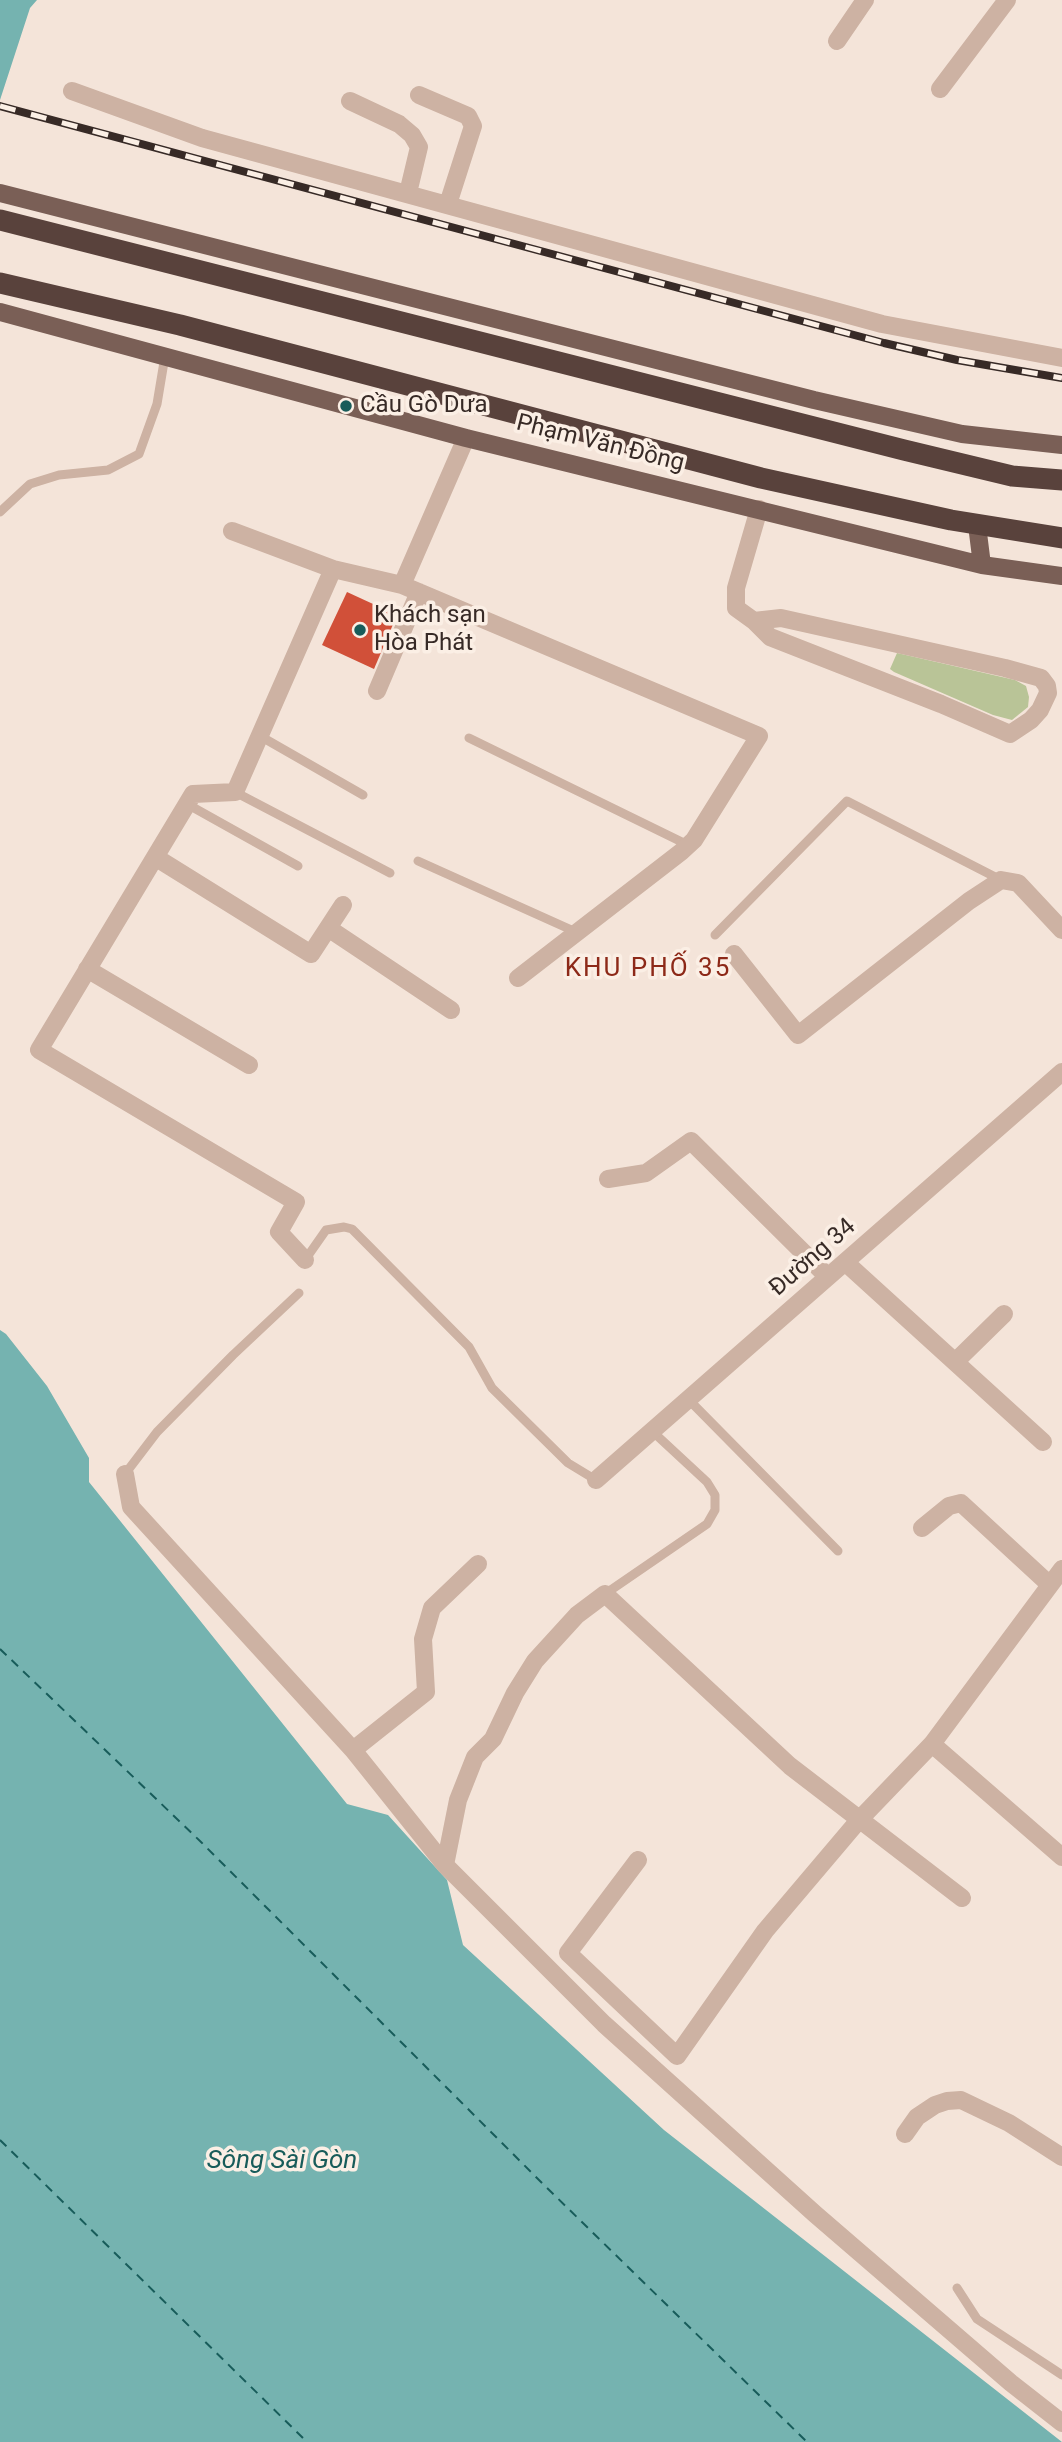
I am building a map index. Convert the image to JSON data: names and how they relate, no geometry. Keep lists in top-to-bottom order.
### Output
{
  "streets": {
    "highway": ["Phạm Văn Đồng"],
    "street": ["Đường 34"]
  },
  "districts": ["KHU PHỐ 35"],
  "water": ["Sông Sài Gòn"],
  "places": ["Cầu Gò Dưa", "Khách sạn Hòa Phát"]
}
